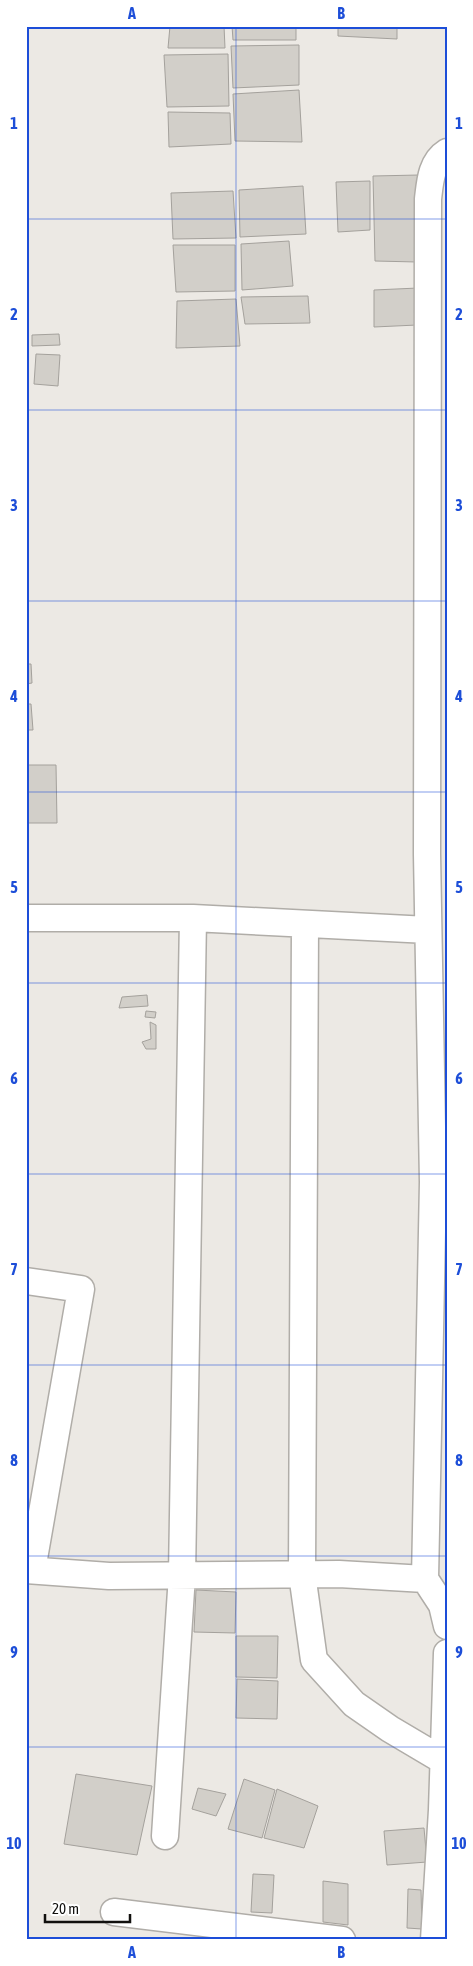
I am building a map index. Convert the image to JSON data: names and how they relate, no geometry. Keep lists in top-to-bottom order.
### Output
{
  "scale_bar": "20 m",
  "grid": {
    "columns": ["A", "B"],
    "rows": [
      "1",
      "2",
      "3",
      "4",
      "5",
      "6",
      "7",
      "8",
      "9",
      "10"
    ]
  }
}
